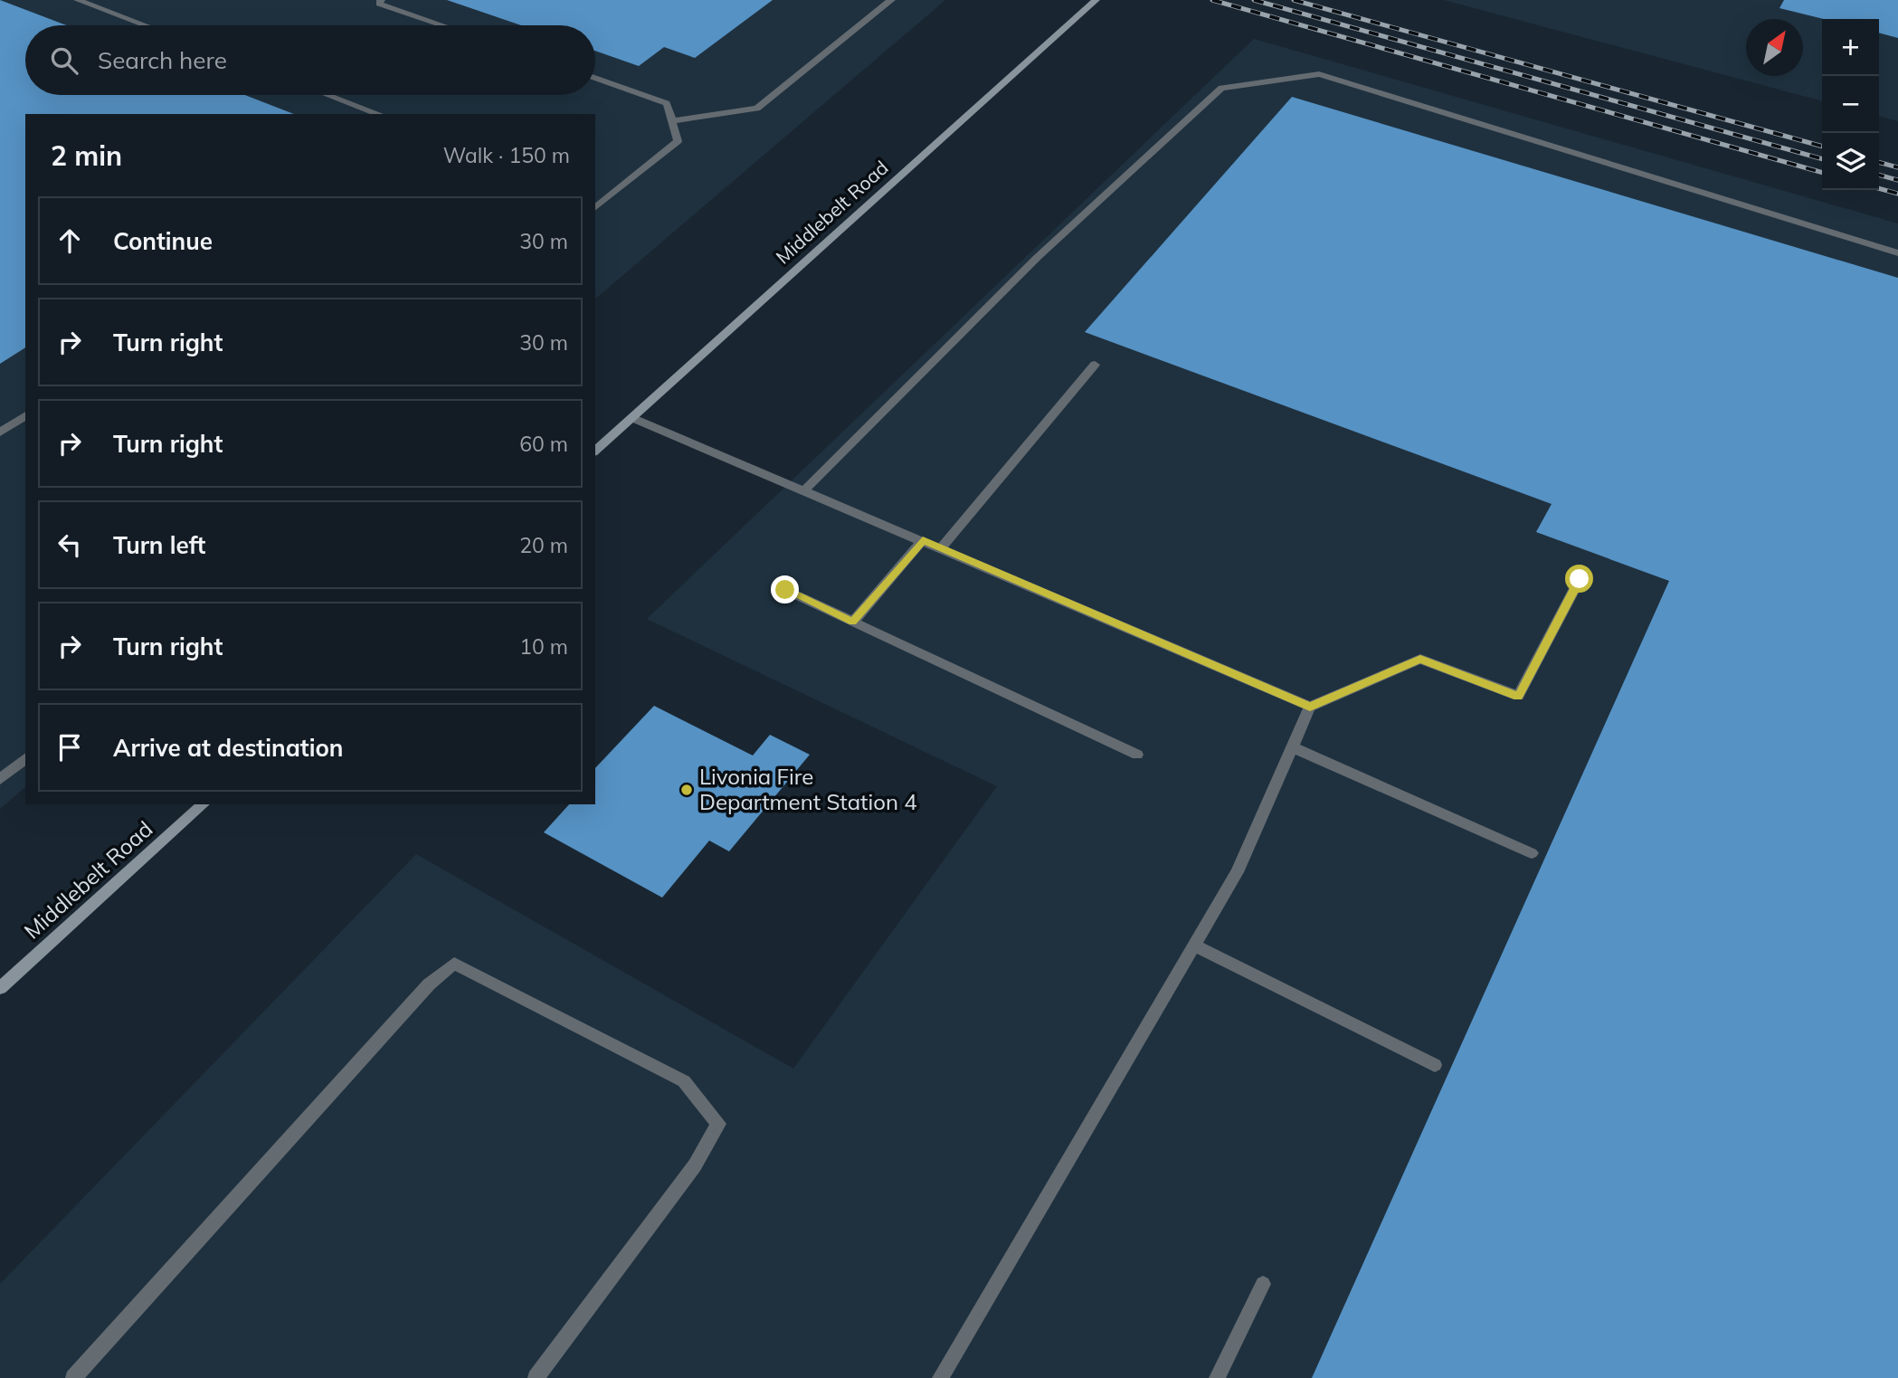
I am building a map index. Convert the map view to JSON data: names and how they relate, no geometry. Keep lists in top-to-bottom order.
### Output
{
  "streets": {
    "main road": ["Middlebelt Road"]
  },
  "places": ["Livonia Fire Department Station 4"],
  "north": "top right",
  "page": {
    "map_buttons": ["+", "−"],
    "search": "Search here",
    "heading": ["2 min", "Walk · 150 m"],
    "list": [
      ["Continue", "30 m"],
      ["Turn right", "30 m"],
      ["Turn right", "60 m"],
      ["Turn left", "20 m"],
      ["Turn right", "10 m"],
      "Arrive at destination"
    ]
  }
}
